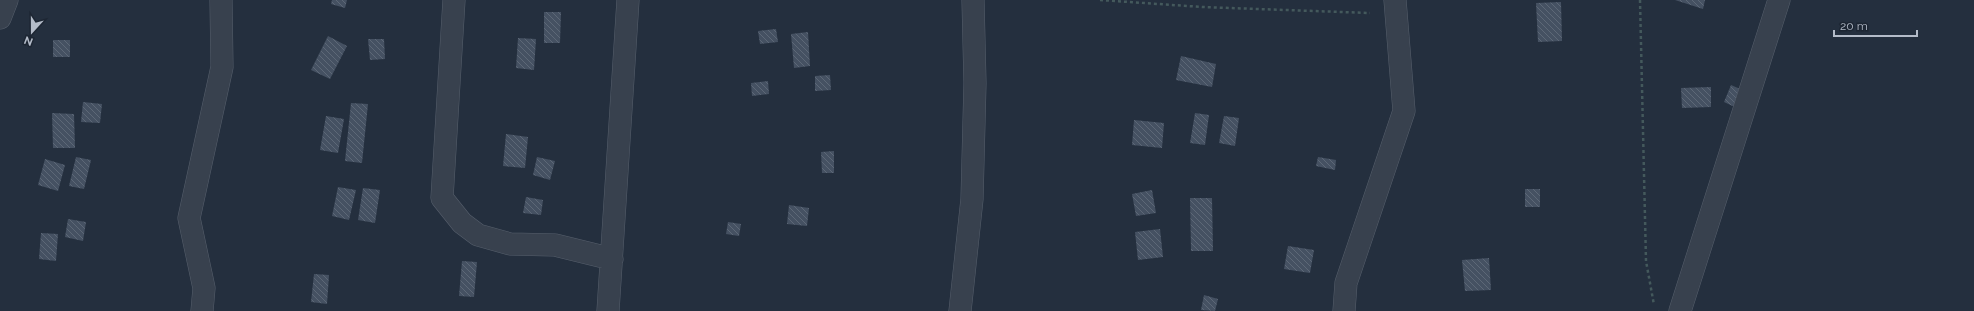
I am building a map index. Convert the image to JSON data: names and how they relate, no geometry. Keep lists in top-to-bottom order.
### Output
{
  "scale_bar": "20 m",
  "north": "bottom"
}
